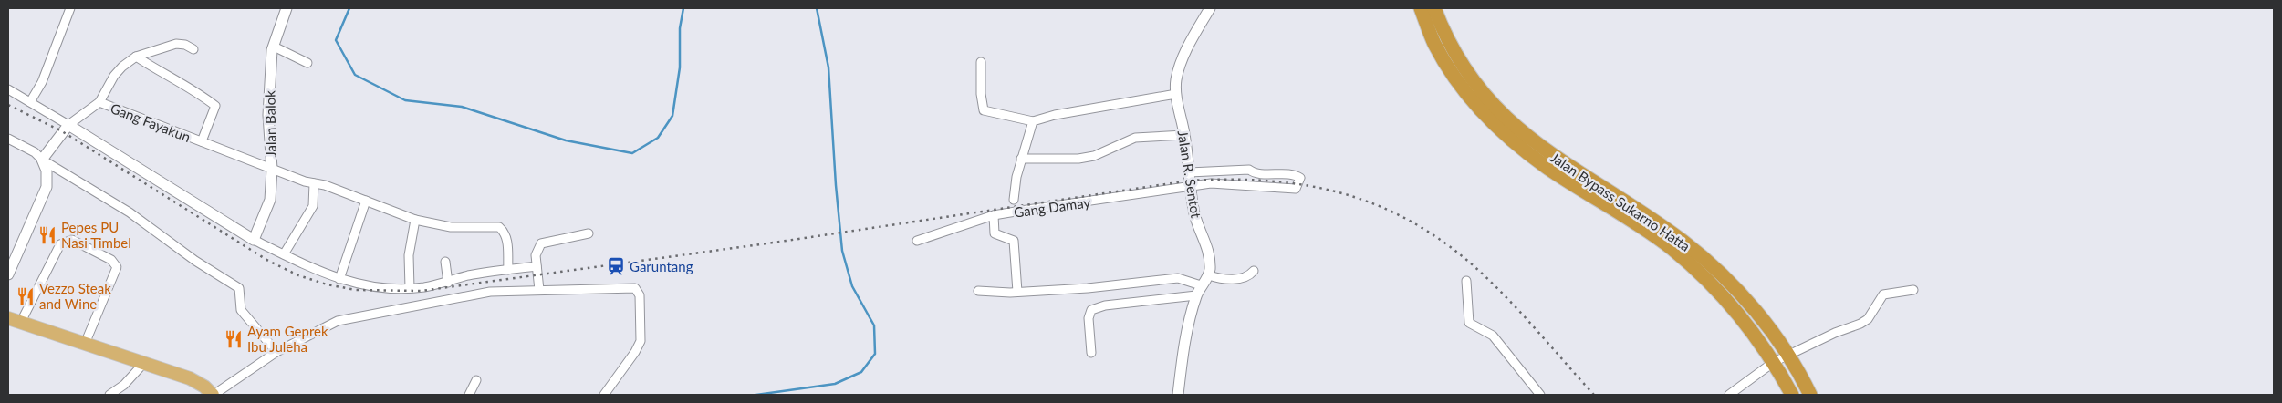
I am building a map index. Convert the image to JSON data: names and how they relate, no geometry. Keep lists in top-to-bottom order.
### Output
{
  "streets": {
    "highway": ["Jalan Bypass Sukarno Hatta"],
    "street": [
      "Gang Fayakun",
      "Jalan Balok",
      "Jalan R. Sentot",
      "Gang Damay"
    ]
  },
  "crossings": [
    ["Gang Fayakun", "Jalan Balok"],
    ["Jalan R. Sentot", "Gang Damay"]
  ],
  "places": {
    "restaurant": ["Pepes PU Nasi Timbel", "Vezzo Steak and Wine", "Ayam Geprek Ibu Juleha"],
    "station": ["Garuntang"]
  }
}
